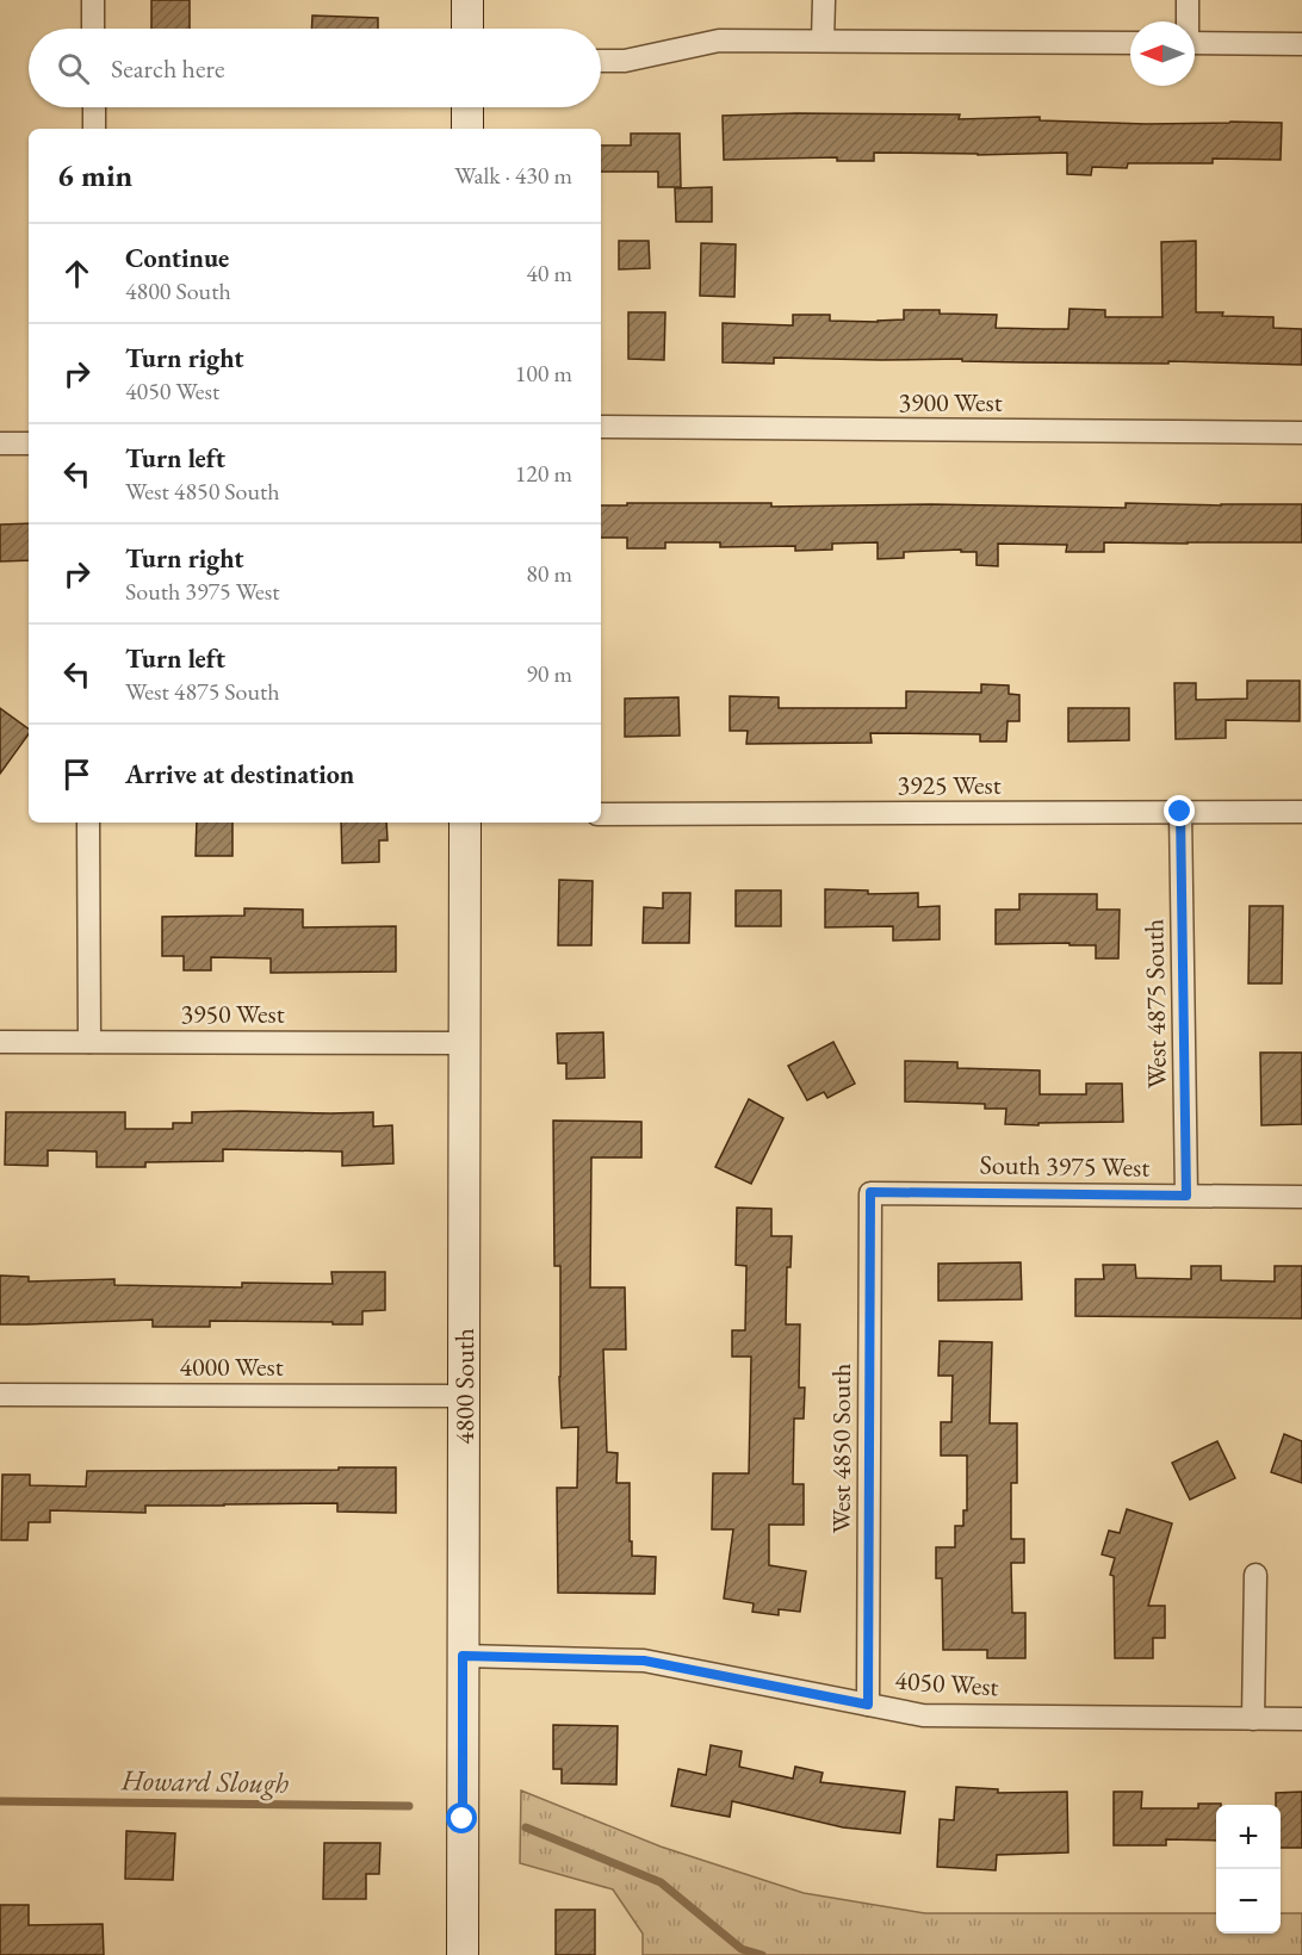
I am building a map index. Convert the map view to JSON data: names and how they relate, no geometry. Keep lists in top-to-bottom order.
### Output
{
  "streets": {
    "street": [
      "3900 West",
      "3925 West",
      "West 4875 South",
      "3950 West",
      "South 3975 West",
      "4000 West",
      "4800 South",
      "West 4850 South",
      "4050 West"
    ]
  },
  "crossings": [
    ["3925 West", "West 4875 South"],
    ["West 4875 South", "South 3975 West"],
    ["3950 West", "4800 South"],
    ["South 3975 West", "West 4850 South"],
    ["4000 West", "4800 South"],
    ["4800 South", "4050 West"],
    ["West 4850 South", "4050 West"]
  ],
  "water": ["Howard Slough"],
  "north": "left",
  "page": {
    "search": "Search here",
    "heading": ["6 min", "Walk · 430 m"],
    "list": [
      ["Continue", "4800 South", "40 m"],
      ["Turn right", "4050 West", "100 m"],
      ["Turn left", "West 4850 South", "120 m"],
      ["Turn right", "South 3975 West", "80 m"],
      ["Turn left", "West 4875 South", "90 m"],
      "Arrive at destination"
    ],
    "map_buttons": ["+", "−"]
  }
}
